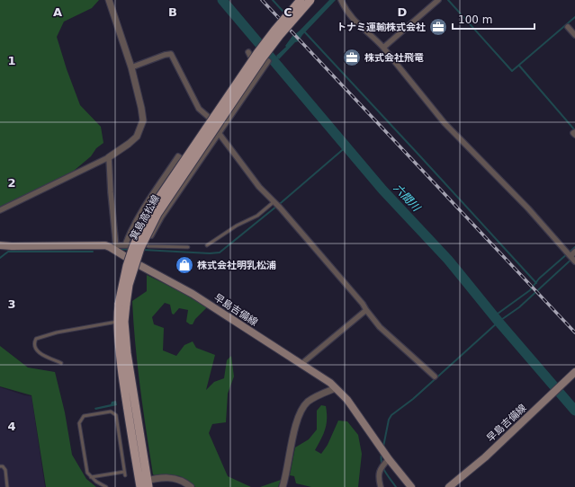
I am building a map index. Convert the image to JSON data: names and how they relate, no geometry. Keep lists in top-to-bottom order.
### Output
{
  "streets": {
    "main road": ["箕島高松線", "早島吉備線"]
  },
  "water": ["六間川"],
  "places": {
    "office": ["トナミ運輸株式会社", "株式会社飛竜"],
    "shop": ["株式会社明乳松浦"]
  },
  "scale_bar": "100 m",
  "grid": {
    "columns": [
      "A",
      "B",
      "C",
      "D"
    ],
    "rows": [
      "1",
      "2",
      "3",
      "4"
    ]
  }
}
